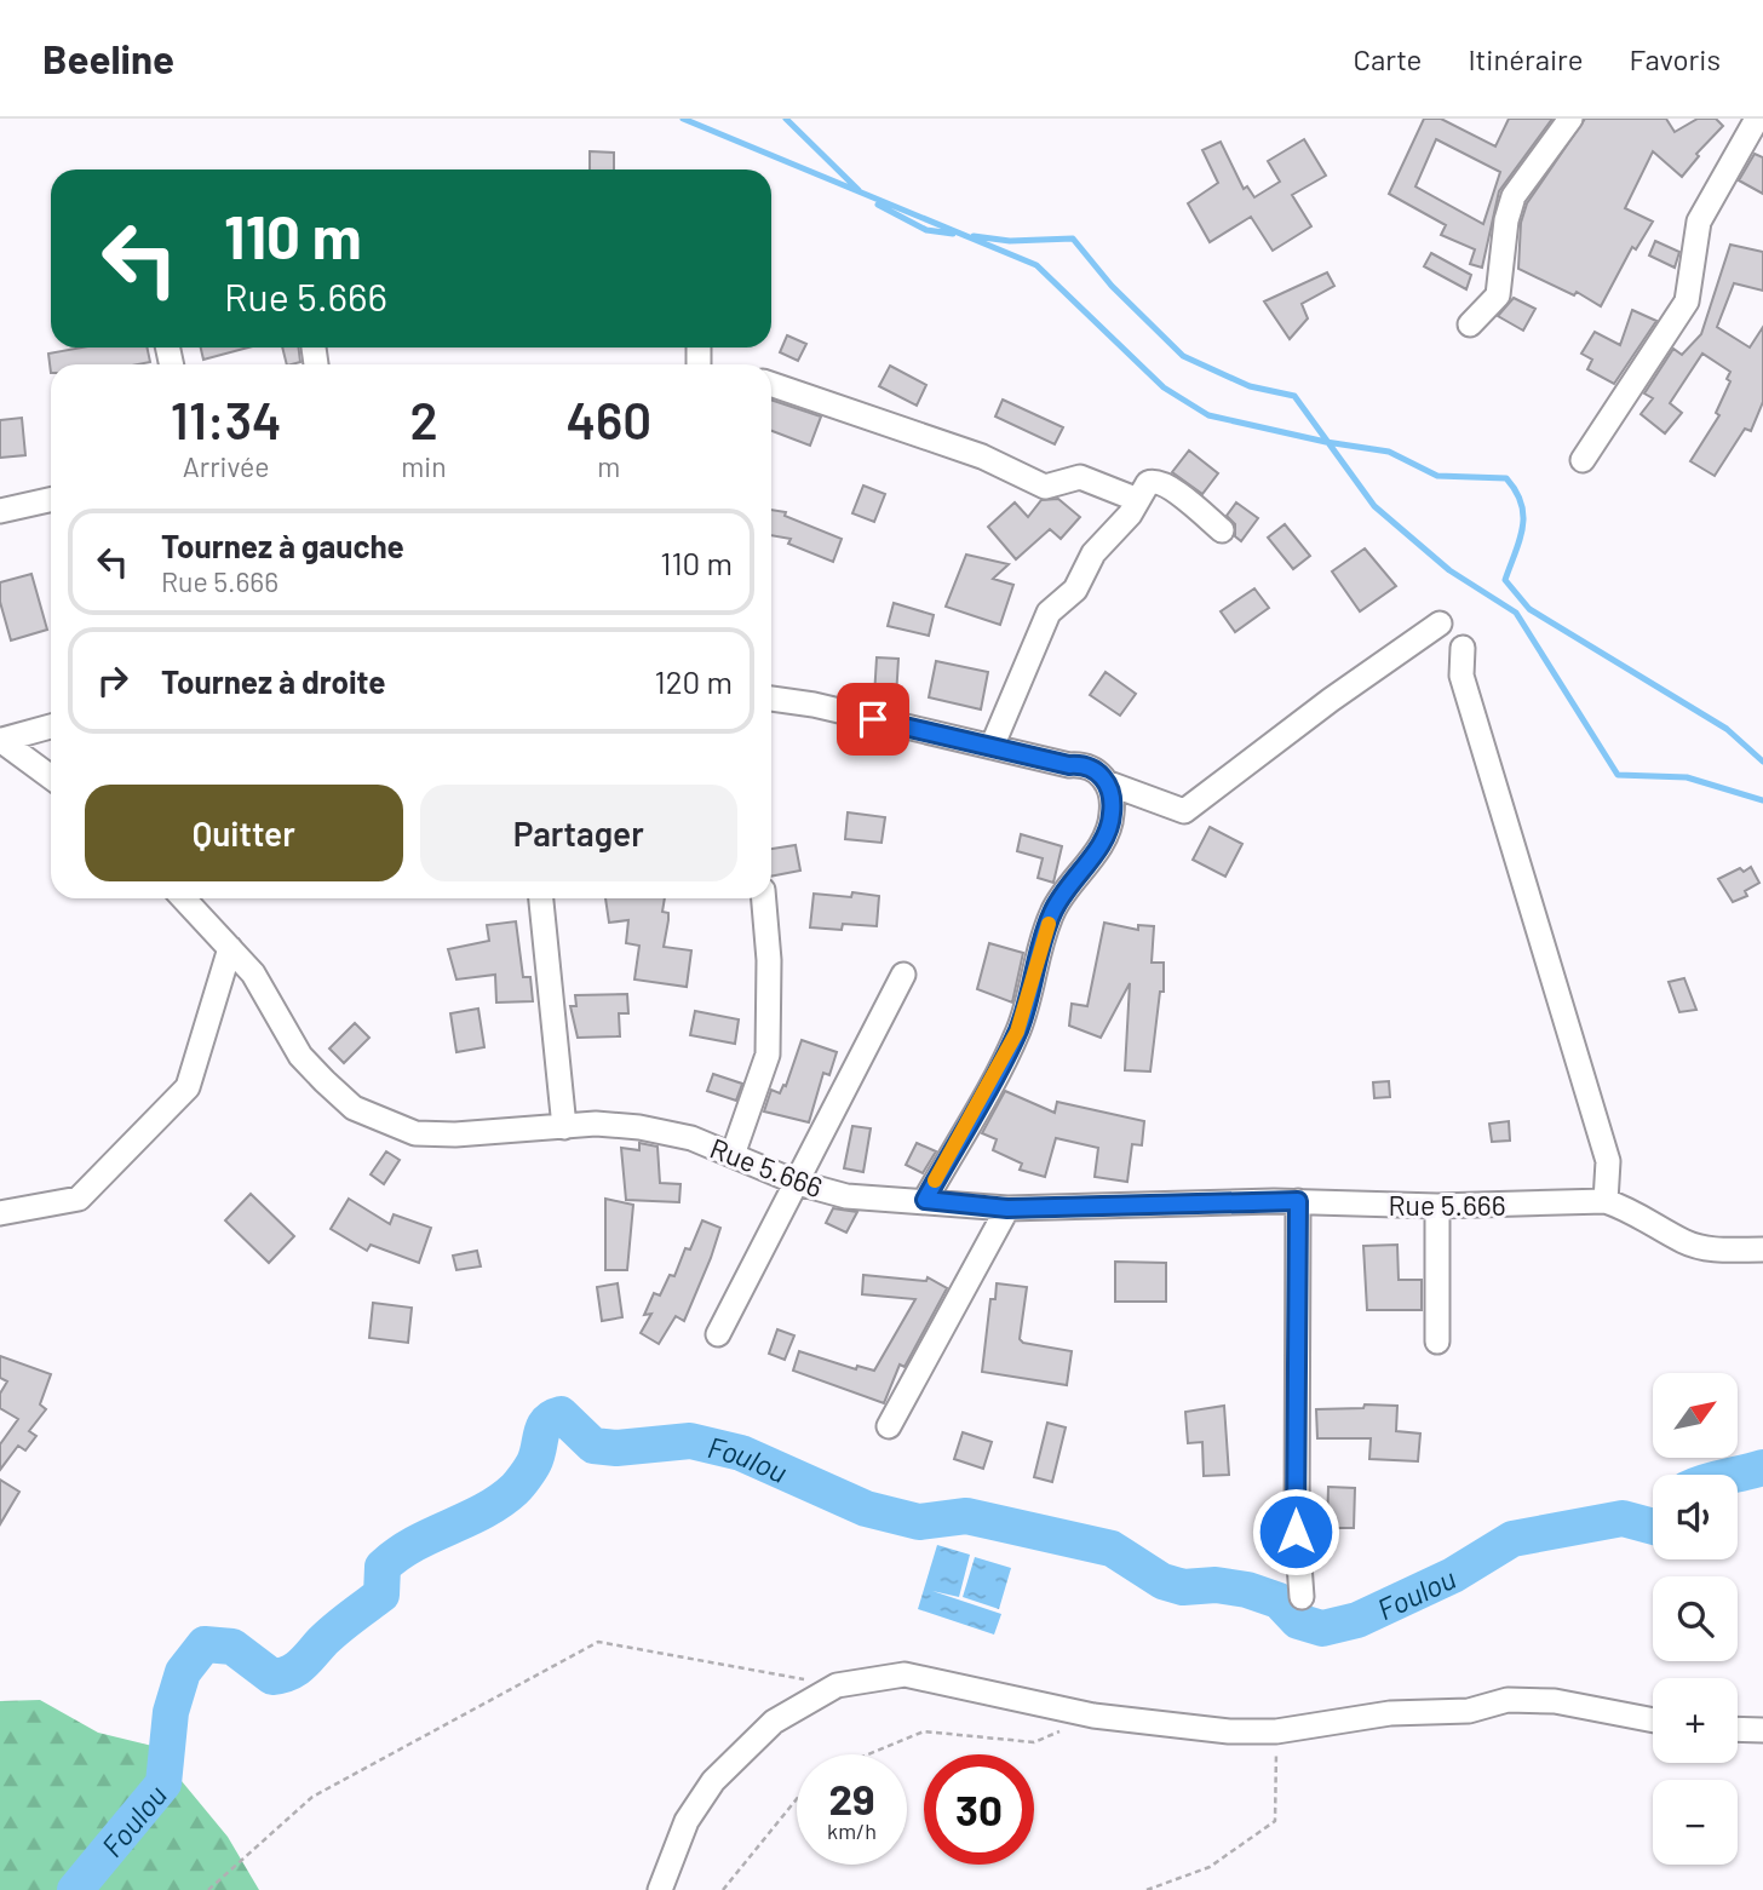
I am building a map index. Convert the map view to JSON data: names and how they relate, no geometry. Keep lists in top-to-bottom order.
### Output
{
  "streets": {
    "street": ["Rue 5.666"]
  },
  "water": ["Foulou"],
  "north": "top right",
  "page": {
    "header": "Beeline",
    "nav": ["Carte", "Itinéraire", "Favoris"],
    "turn": ["110 m", "Rue 5.666"],
    "eta": [
      "11:34",
      "Arrivée",
      "2",
      "min",
      "460",
      "m"
    ],
    "list": [
      {
        "name": "Tournez à gauche",
        "note": "Rue 5.666",
        "value": "110 m"
      },
      {
        "name": "Tournez à droite",
        "value": "120 m"
      }
    ],
    "buttons": ["Quitter", "Partager"],
    "map_buttons": ["+", "−"],
    "speed": "29 km/h",
    "limit": "30"
  }
}
